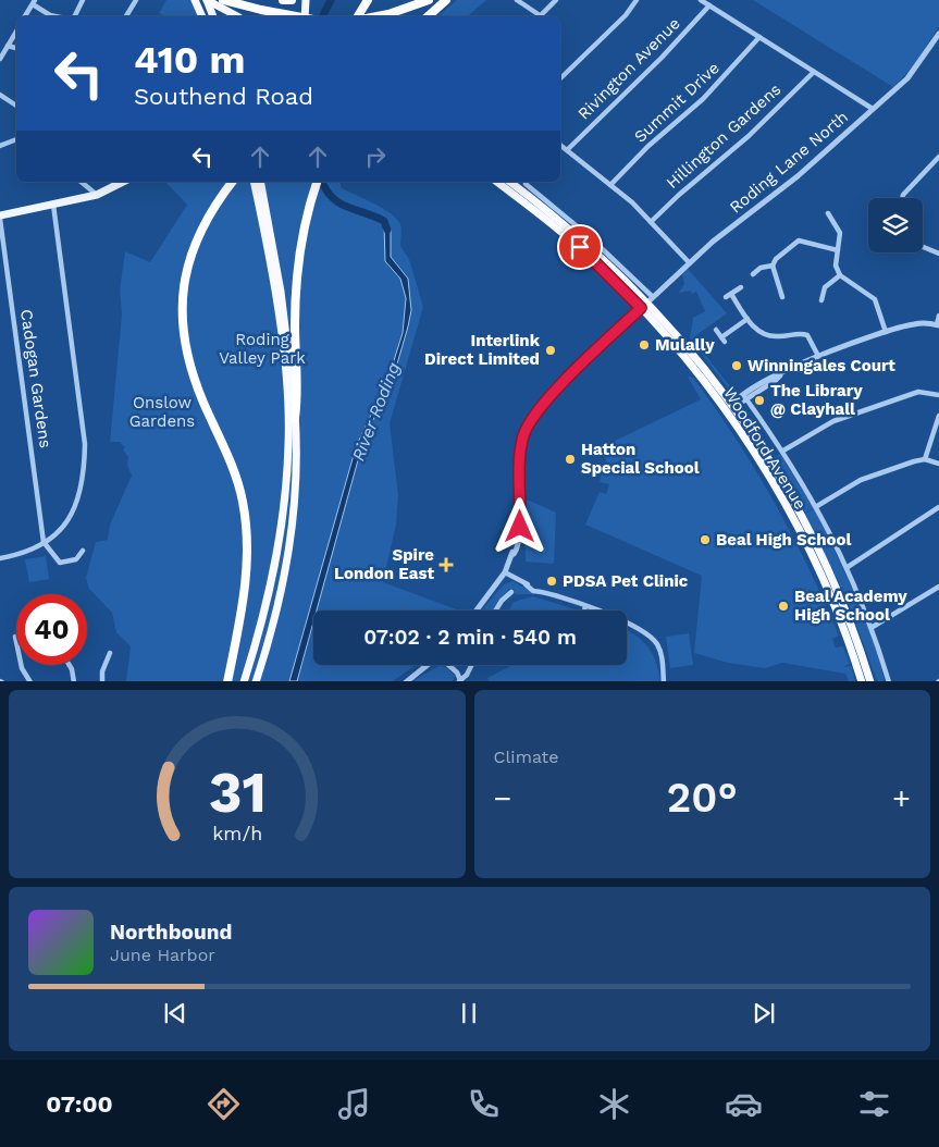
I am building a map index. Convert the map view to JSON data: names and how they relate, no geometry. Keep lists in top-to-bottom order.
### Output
{
  "streets": {
    "highway": ["Woodford Avenue"],
    "street": [
      "Rivington Avenue",
      "Summit Drive",
      "Hillington Gardens",
      "Roding Lane North",
      "Cadogan Gardens"
    ]
  },
  "crossings": [
    ["Roding Lane North", "Woodford Avenue"]
  ],
  "water": ["River Roding"],
  "parks": ["Roding Valley Park", "Onslow Gardens"],
  "places": {
    "other": [
      "Mulally",
      "Interlink Direct Limited",
      "Winningales Court",
      "The Library @ Clayhall",
      "Hatton Special School",
      "Beal High School",
      "PDSA Pet Clinic",
      "Beal Academy High School"
    ],
    "health": ["Spire London East"]
  },
  "page": {
    "turn": ["410 m", "Southend Road"],
    "limit": "40",
    "trip": "07:02 · 2 min · 540 m",
    "tile": "Climate",
    "heat": ["−", "20°", "+"],
    "song": ["Northbound", "June Harbor"],
    "tabs": "07:00",
    "gauge": ["31", "km/h"]
  }
}
